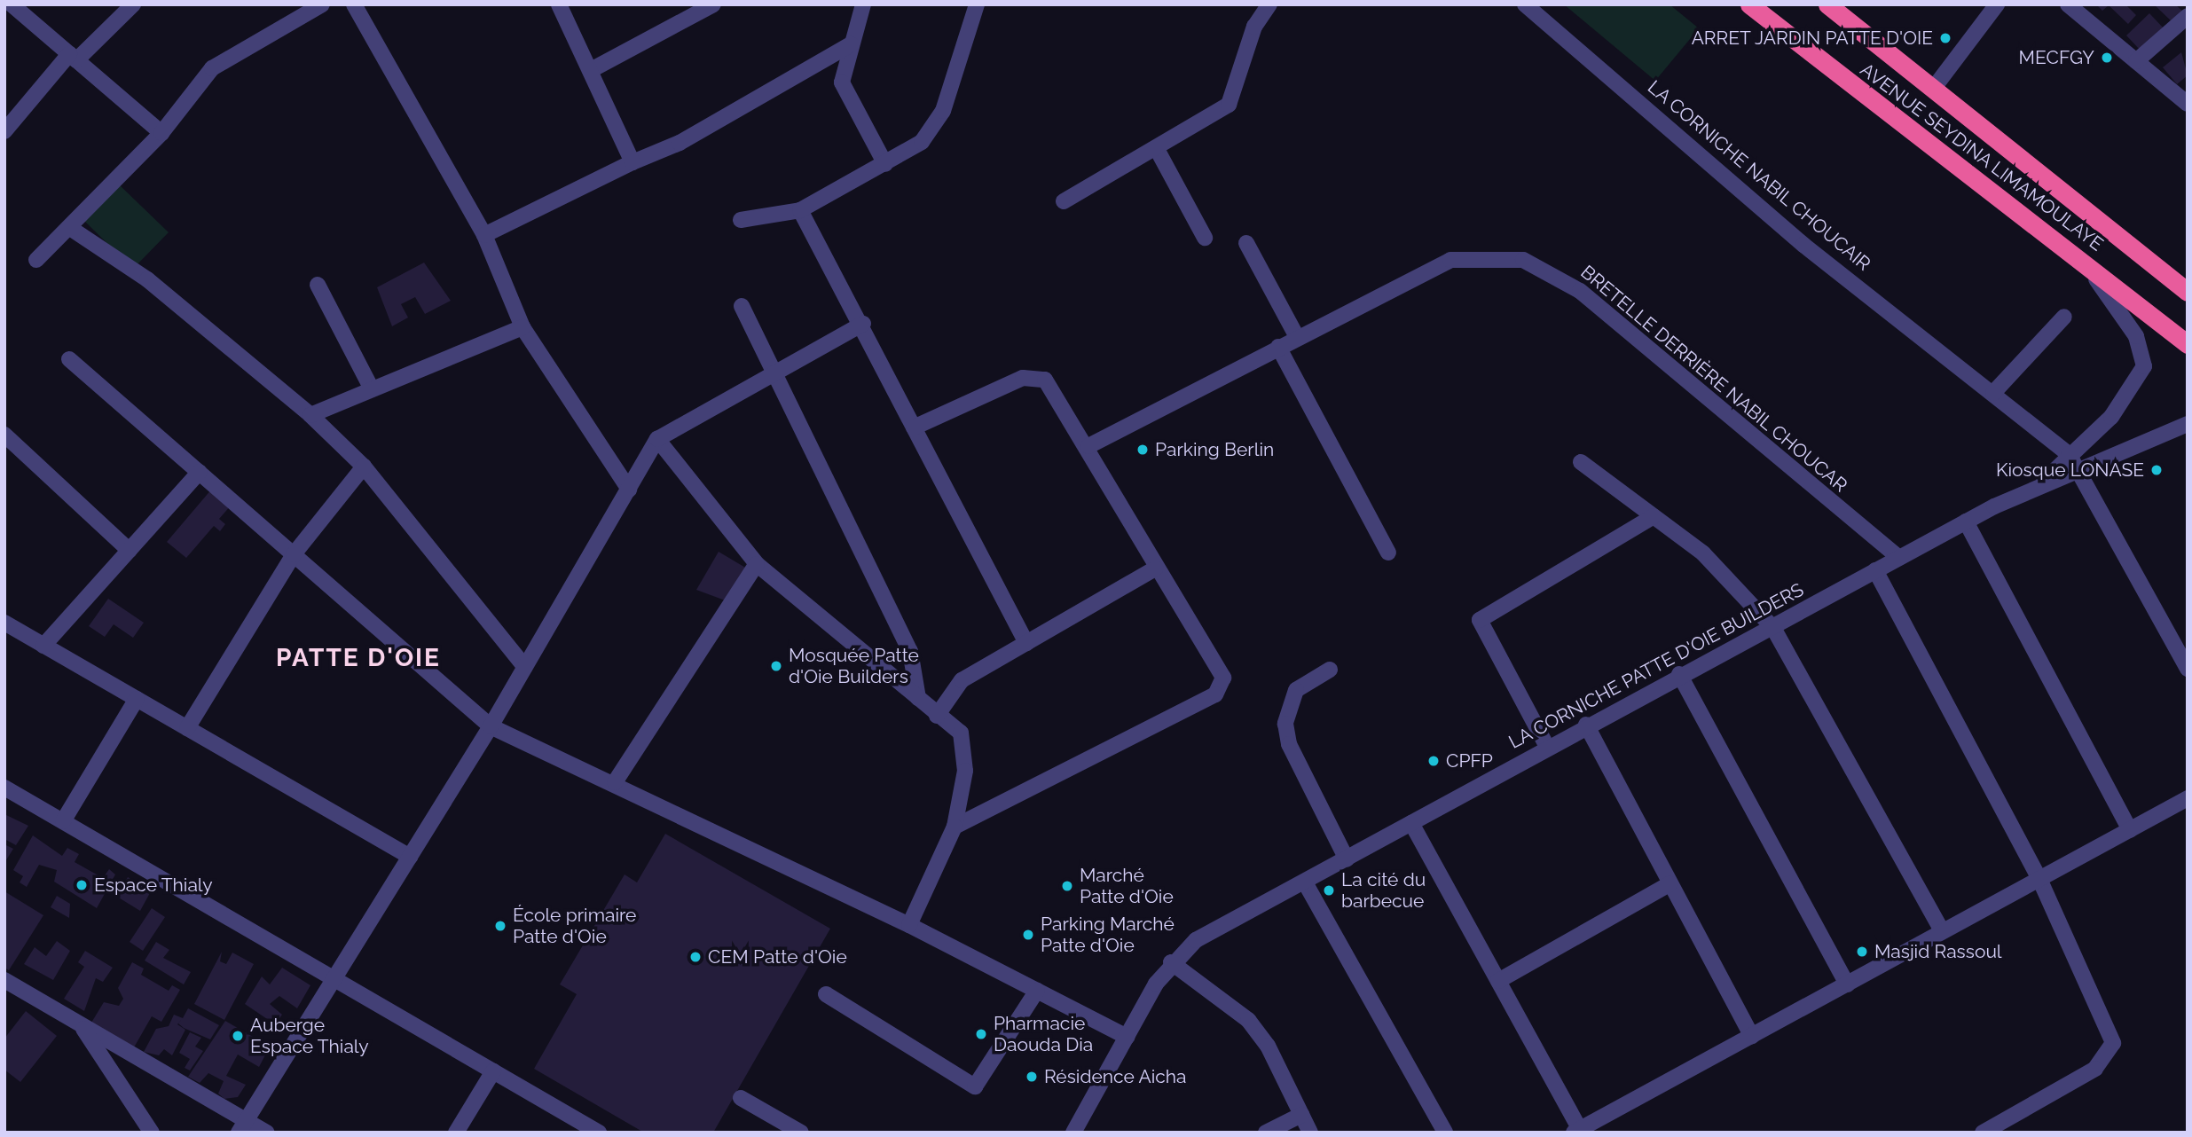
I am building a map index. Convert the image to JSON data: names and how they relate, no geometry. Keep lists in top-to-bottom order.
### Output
{
  "streets": {
    "highway": ["AVENUE SEYDINA LIMAMOULAYE"],
    "street": ["LA CORNICHE NABIL CHOUCAIR", "BRETELLE DERRIÈRE NABIL CHOUCAR", "LA CORNICHE PATTE D'OIE BUILDERS"]
  },
  "crossings": [
    ["BRETELLE DERRIÈRE NABIL CHOUCAR", "LA CORNICHE PATTE D'OIE BUILDERS"]
  ],
  "districts": ["PATTE D'OIE"],
  "places": [
    "ARRET JARDIN PATTE D'OIE",
    "MECFGY",
    "Parking Berlin",
    "Kiosque LONASE",
    "Mosquée Patte d'Oie Builders",
    "CPFP",
    "Espace Thialy",
    "Marché Patte d'Oie",
    "La cité du barbecue",
    "École primaire Patte d'Oie",
    "Parking Marché Patte d'Oie",
    "Masjid Rassoul",
    "CEM Patte d'Oie",
    "Pharmacie Daouda Dia",
    "Auberge Espace Thialy",
    "Résidence Aicha"
  ]
}
